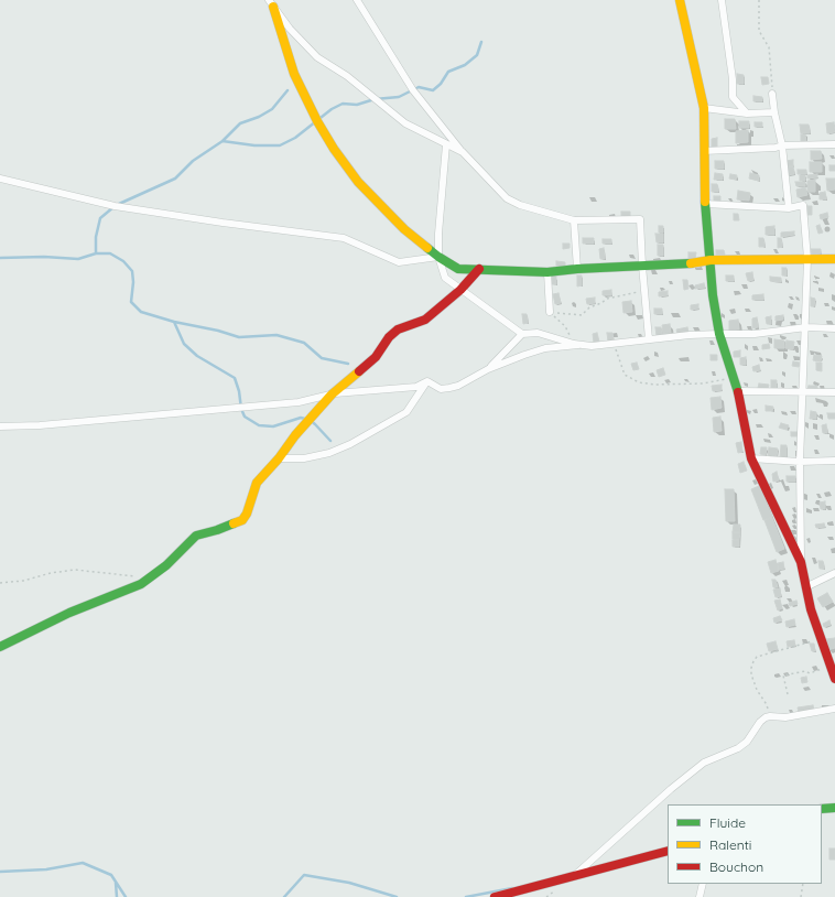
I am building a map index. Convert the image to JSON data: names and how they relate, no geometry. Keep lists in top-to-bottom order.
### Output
{
  "legend": ["Fluide", "Ralenti", "Bouchon"]
}
